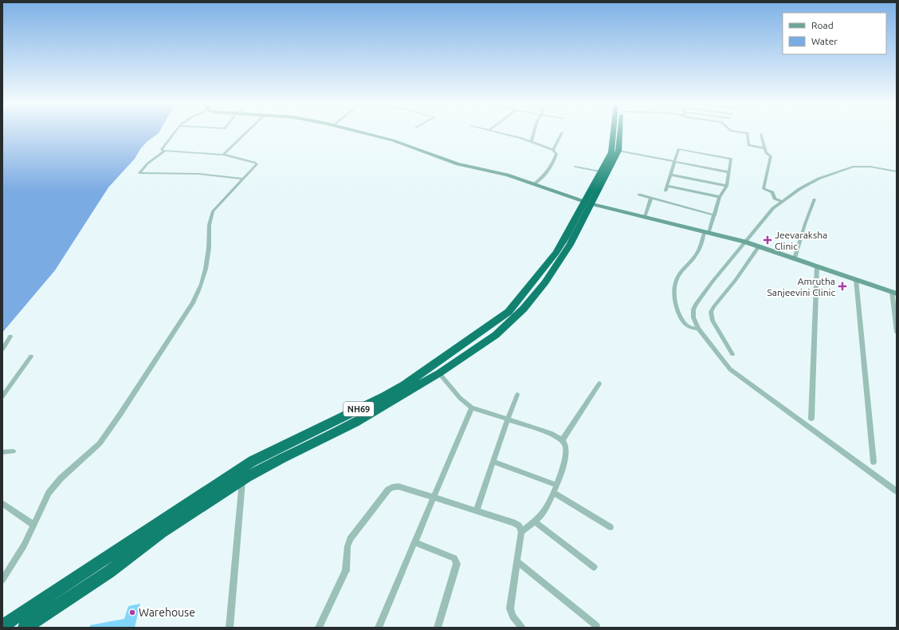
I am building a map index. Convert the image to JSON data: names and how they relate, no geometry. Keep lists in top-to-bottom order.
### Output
{
  "streets": {
    "highway": ["NH69"]
  },
  "places": {
    "health": ["Jeevaraksha Clinic", "Amrutha Sanjeevini Clinic"],
    "other": ["Warehouse"]
  },
  "legend": ["Road", "Water"]
}
